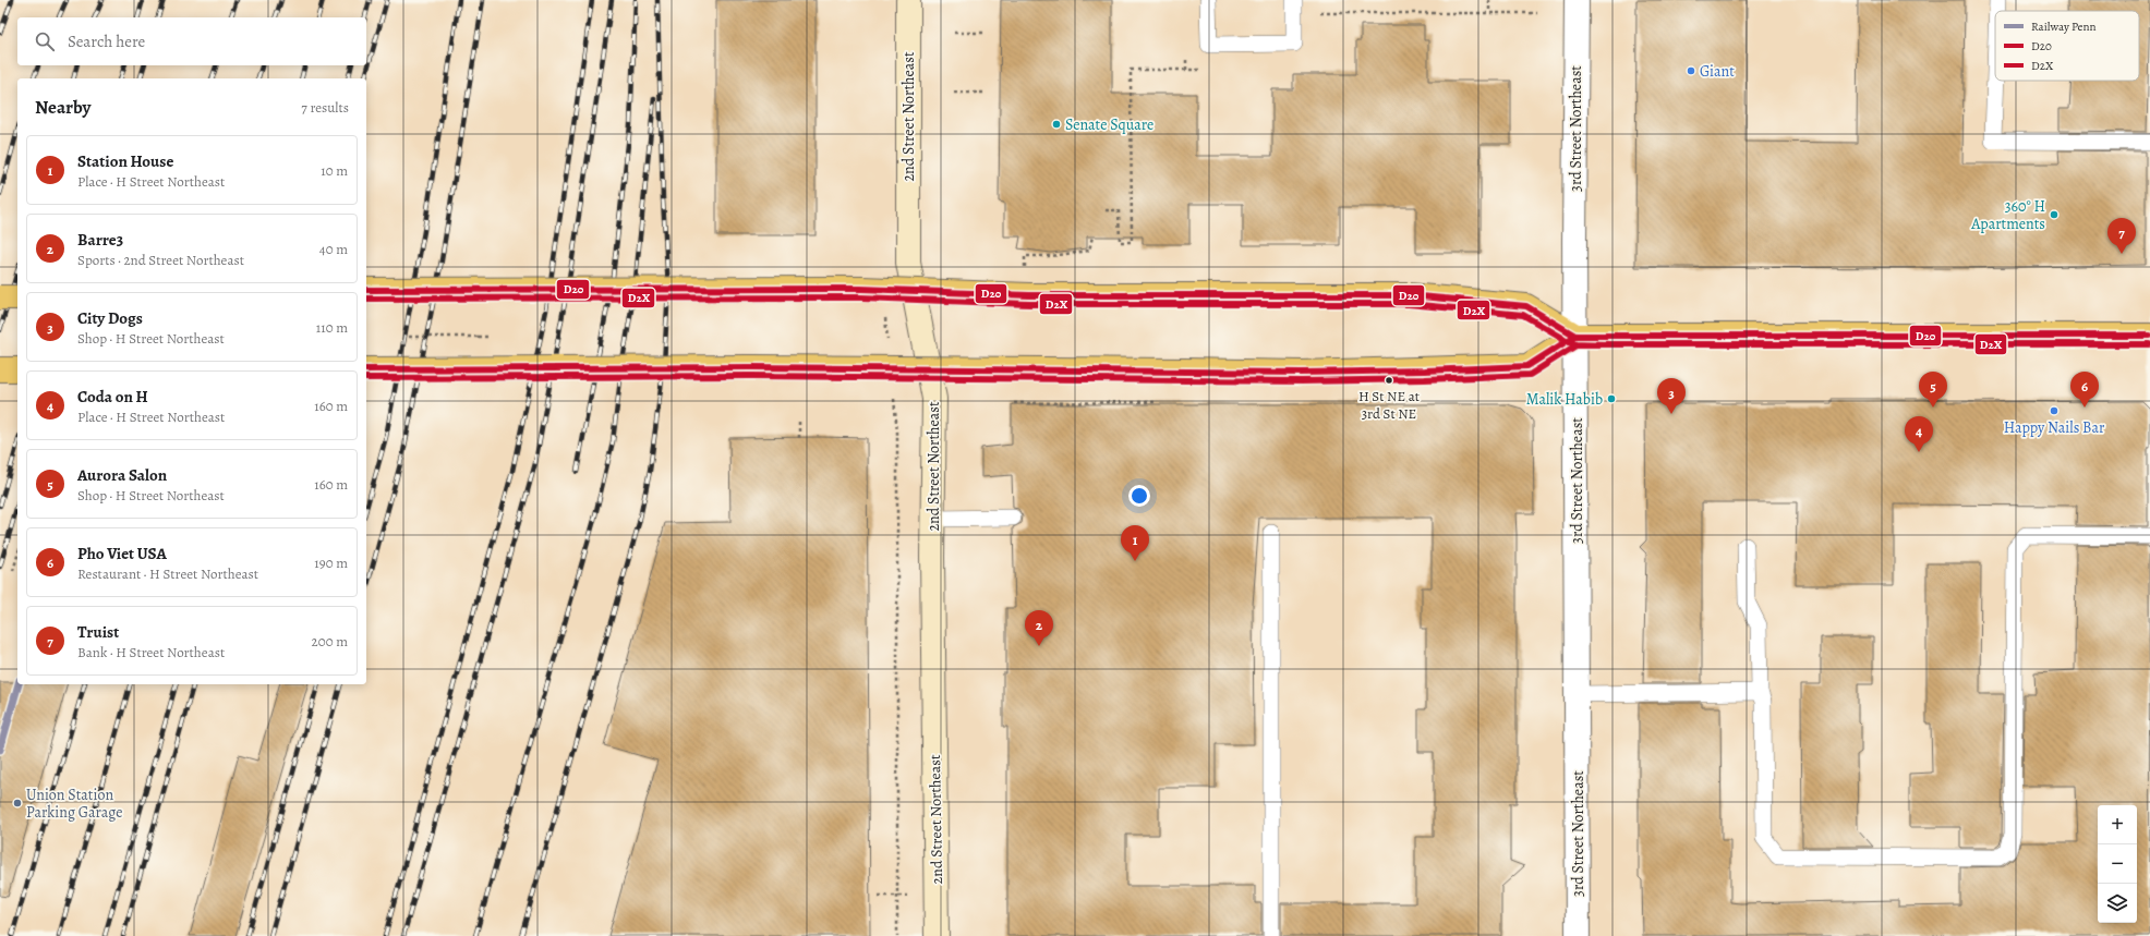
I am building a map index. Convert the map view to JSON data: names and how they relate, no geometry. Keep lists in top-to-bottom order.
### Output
{
  "streets": {
    "street": ["2nd Street Northeast", "3rd Street Northeast"]
  },
  "places": [
    "Giant",
    "Senate Square",
    "360° H Apartments",
    "H St NE at 3rd St NE",
    "Malik Habib",
    "Happy Nails Bar",
    "Union Station Parking Garage"
  ],
  "lines": ["transit line D20", "transit line D2X", "rail line Penn"],
  "legend": ["Railway Penn", "D20", "D2X"],
  "page": {
    "search": "Search here",
    "heading": ["Nearby", "7 results"],
    "list": [
      {
        "mark": "1",
        "name": "Station House",
        "note": "Place · H Street Northeast",
        "value": "10 m"
      },
      {
        "mark": "2",
        "name": "Barre3",
        "note": "Sports · 2nd Street Northeast",
        "value": "40 m"
      },
      {
        "mark": "3",
        "name": "City Dogs",
        "note": "Shop · H Street Northeast",
        "value": "110 m"
      },
      {
        "mark": "4",
        "name": "Coda on H",
        "note": "Place · H Street Northeast",
        "value": "160 m"
      },
      {
        "mark": "5",
        "name": "Aurora Salon",
        "note": "Shop · H Street Northeast",
        "value": "160 m"
      },
      {
        "mark": "6",
        "name": "Pho Viet USA",
        "note": "Restaurant · H Street Northeast",
        "value": "190 m"
      },
      {
        "mark": "7",
        "name": "Truist",
        "note": "Bank · H Street Northeast",
        "value": "200 m"
      }
    ],
    "pins": [
      "7",
      "5",
      "6",
      "3",
      "4",
      "1",
      "2"
    ],
    "map_buttons": ["+", "−"]
  }
}
